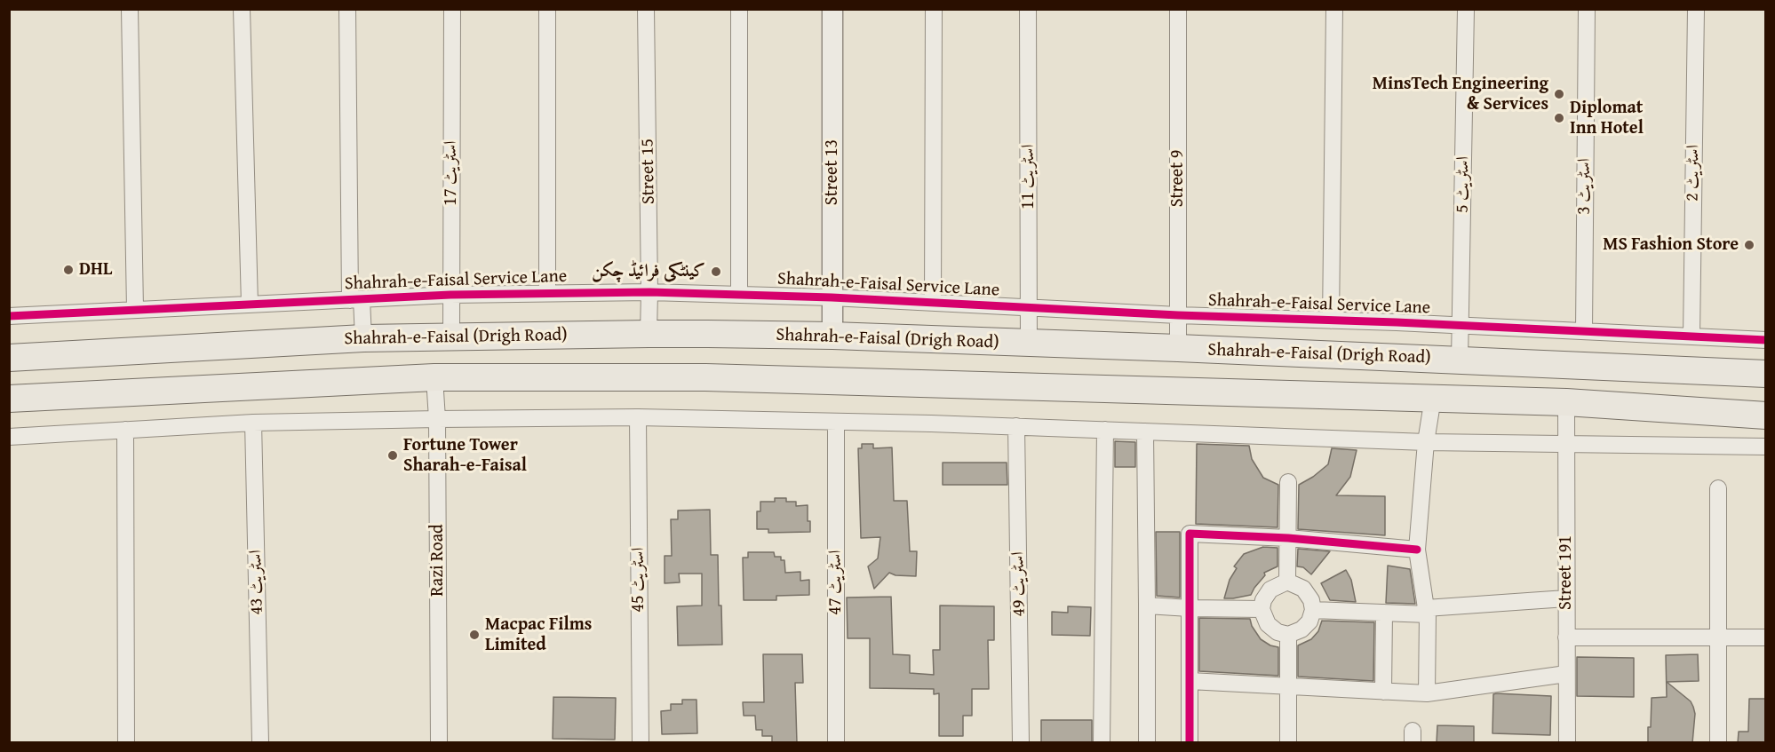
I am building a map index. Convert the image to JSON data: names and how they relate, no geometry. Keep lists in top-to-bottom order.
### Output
{
  "streets": {
    "highway": ["Shahrah-e-Faisal (Drigh Road)"],
    "street": [
      "Street 15",
      "Street 13",
      "اسٹریٹ 17",
      "اسٹریٹ 2",
      "اسٹریٹ 11",
      "Street 9",
      "اسٹریٹ 5",
      "اسٹریٹ 3",
      "Shahrah-e-Faisal Service Lane",
      "Razi Road",
      "Street 191",
      "اسٹریٹ 45",
      "اسٹریٹ 43",
      "اسٹریٹ 47",
      "اسٹریٹ 49"
    ]
  },
  "crossings": [
    ["Street 15", "Shahrah-e-Faisal Service Lane"],
    ["Street 15", "Shahrah-e-Faisal (Drigh Road)"],
    ["Street 13", "Shahrah-e-Faisal Service Lane"],
    ["Street 13", "Shahrah-e-Faisal (Drigh Road)"],
    ["اسٹریٹ 17", "Shahrah-e-Faisal Service Lane"],
    ["اسٹریٹ 17", "Shahrah-e-Faisal (Drigh Road)"],
    ["اسٹریٹ 2", "Shahrah-e-Faisal Service Lane"],
    ["اسٹریٹ 11", "Shahrah-e-Faisal Service Lane"],
    ["اسٹریٹ 11", "Shahrah-e-Faisal (Drigh Road)"],
    ["Street 9", "Shahrah-e-Faisal Service Lane"],
    ["Street 9", "Shahrah-e-Faisal (Drigh Road)"],
    ["اسٹریٹ 5", "Shahrah-e-Faisal Service Lane"],
    ["اسٹریٹ 5", "Shahrah-e-Faisal (Drigh Road)"],
    ["اسٹریٹ 3", "Shahrah-e-Faisal Service Lane"]
  ],
  "places": [
    "MinsTech Engineering & Services",
    "Diplomat Inn Hotel",
    "MS Fashion Store",
    "DHL",
    "کینٹکی فرائیڈ چکن",
    "Fortune Tower Sharah-e-Faisal",
    "Macpac Films Limited"
  ]
}
